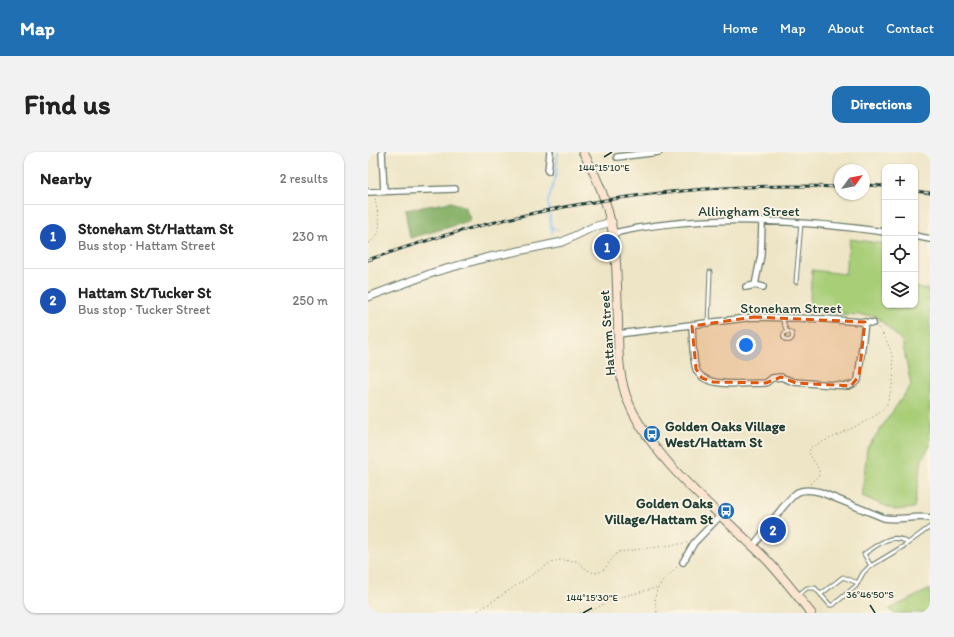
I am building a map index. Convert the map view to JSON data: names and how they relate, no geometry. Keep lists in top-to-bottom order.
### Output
{
  "streets": {
    "main road": ["Hattam Street"],
    "street": ["Allingham Street", "Stoneham Street"]
  },
  "crossings": [
    ["Allingham Street", "Hattam Street"],
    ["Stoneham Street", "Hattam Street"]
  ],
  "places": {
    "bus stop": ["Golden Oaks Village West/Hattam St", "Golden Oaks Village/Hattam St"]
  },
  "north": "top right",
  "page": {
    "header": "Map",
    "nav": [
      "Home",
      "Map",
      "About",
      "Contact"
    ],
    "buttons": "Directions",
    "title": "Find us",
    "heading": ["Nearby", "2 results"],
    "map_buttons": ["+", "−"],
    "list": [
      {
        "mark": "1",
        "name": "Stoneham St/Hattam St",
        "note": "Bus stop · Hattam Street",
        "value": "230 m"
      },
      {
        "mark": "2",
        "name": "Hattam St/Tucker St",
        "note": "Bus stop · Tucker Street",
        "value": "250 m"
      }
    ],
    "pins": ["1", "2"]
  },
  "coordinates": ["144°15'10\"E", "36°46'50\"S", "144°15'30\"E"]
}
